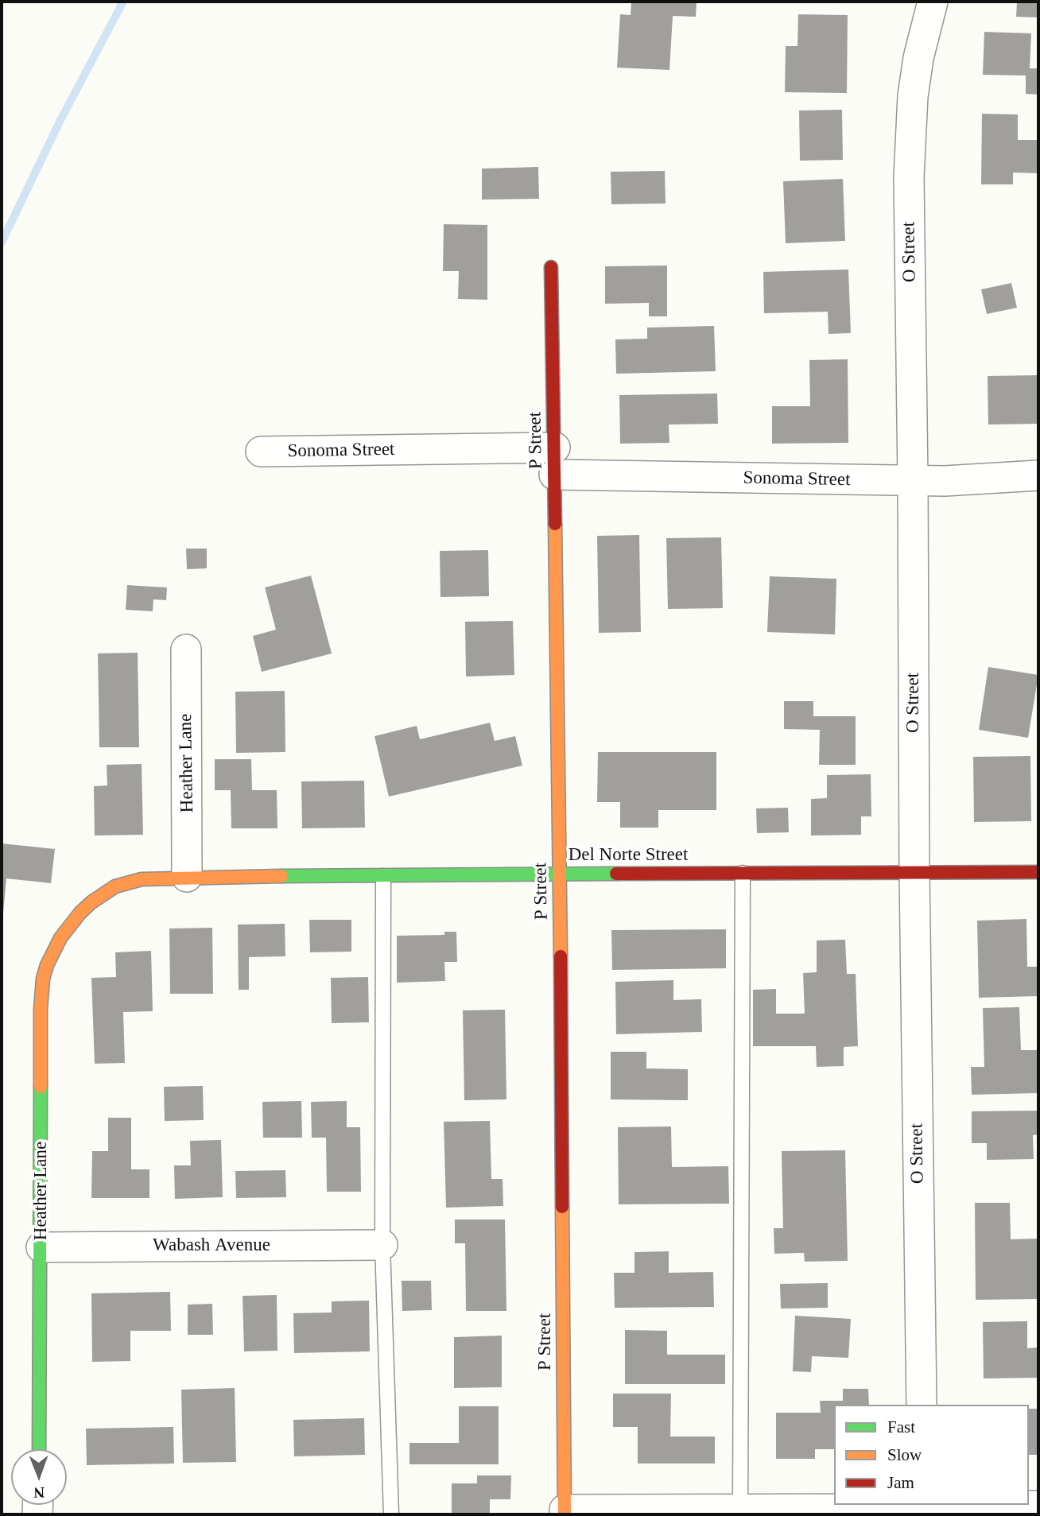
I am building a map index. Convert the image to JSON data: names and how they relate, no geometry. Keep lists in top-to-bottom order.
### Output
{
  "streets": {
    "street": [
      "O Street",
      "P Street",
      "Sonoma Street",
      "Heather Lane",
      "Del Norte Street",
      "Wabash Avenue"
    ]
  },
  "crossings": [
    ["O Street", "Sonoma Street"],
    ["O Street", "Del Norte Street"],
    ["P Street", "Sonoma Street"],
    ["P Street", "Del Norte Street"],
    ["Heather Lane", "Del Norte Street"],
    ["Heather Lane", "Wabash Avenue"]
  ],
  "legend": ["Fast", "Slow", "Jam"],
  "north": "bottom"
}
